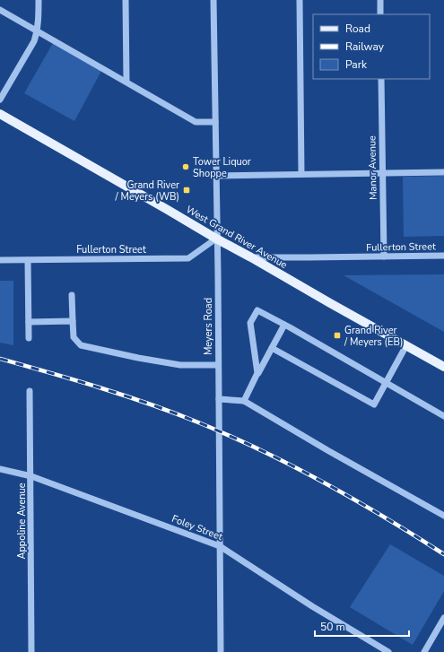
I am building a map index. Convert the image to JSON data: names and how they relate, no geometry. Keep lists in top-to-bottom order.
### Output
{
  "streets": {
    "main road": ["West Grand River Avenue"],
    "street": [
      "Manor Avenue",
      "Fullerton Street",
      "Meyers Road",
      "Appoline Avenue",
      "Foley Street"
    ]
  },
  "crossings": [
    ["Manor Avenue", "Fullerton Street"],
    ["West Grand River Avenue", "Fullerton Street"],
    ["West Grand River Avenue", "Meyers Road"],
    ["Fullerton Street", "Meyers Road"],
    ["Meyers Road", "Foley Street"],
    ["Appoline Avenue", "Foley Street"]
  ],
  "places": {
    "other": ["Tower Liquor Shoppe"],
    "transit": ["Grand River / Meyers (WB)", "Grand River / Meyers (EB)"]
  },
  "legend": ["Road", "Railway", "Park"],
  "scale_bar": "50 m"
}
